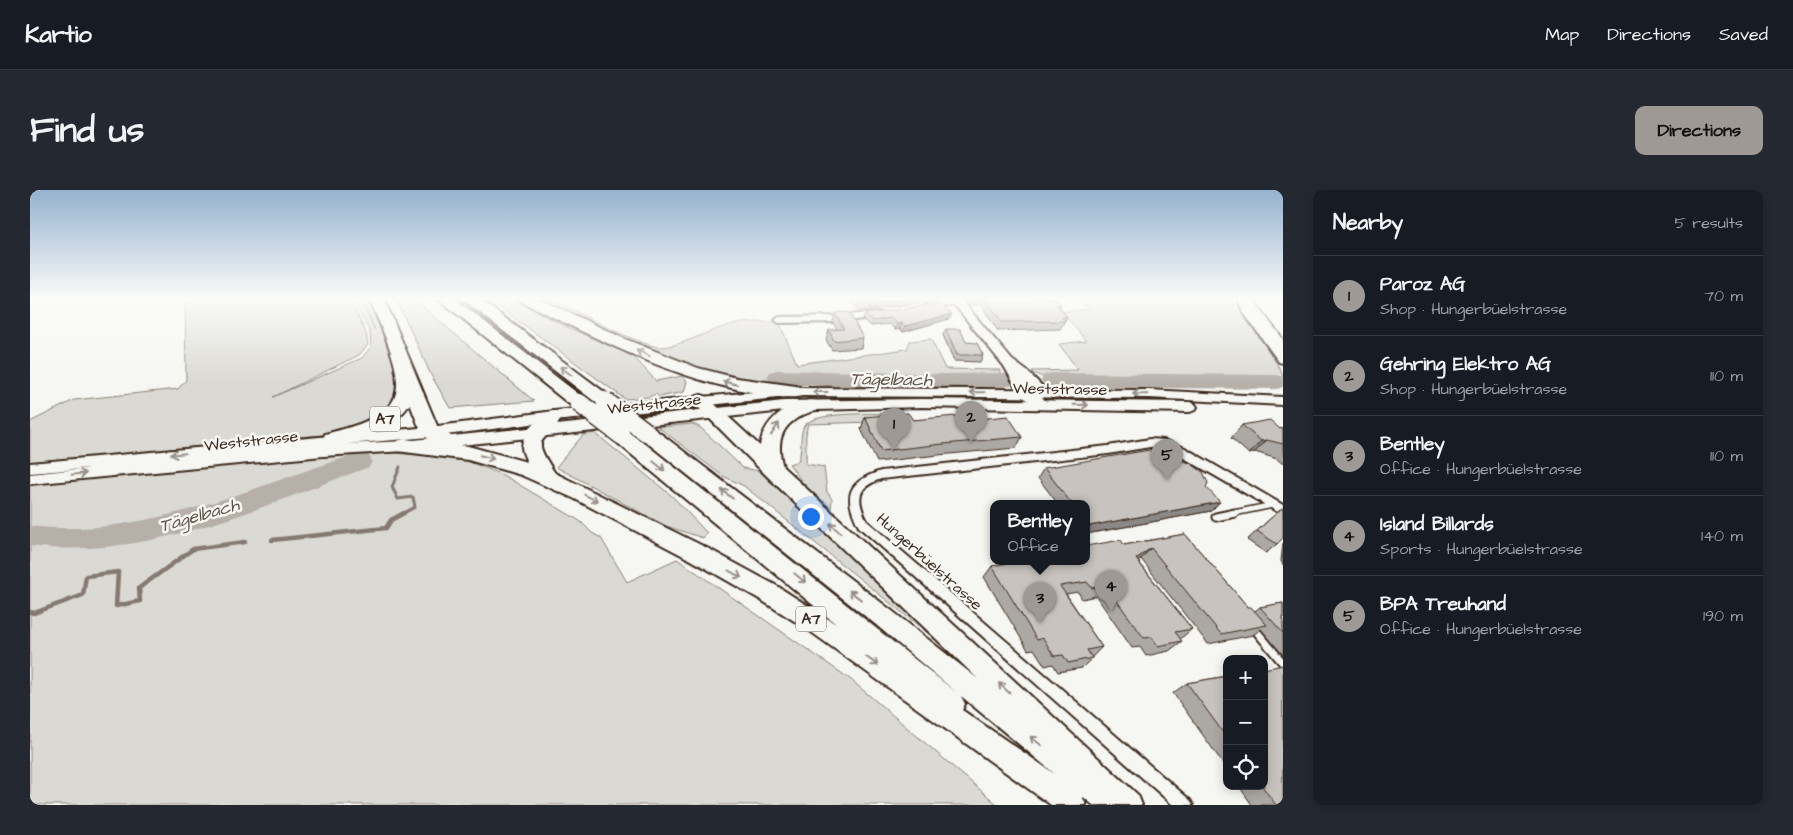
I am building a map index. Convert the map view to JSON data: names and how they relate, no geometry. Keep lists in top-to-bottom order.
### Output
{
  "streets": {
    "highway": ["A7"],
    "main road": ["Weststrasse"],
    "street": ["Hungerbüelstrasse"]
  },
  "crossings": [
    ["Weststrasse", "A7"]
  ],
  "water": ["Tägelbach"],
  "page": {
    "header": "Kartio",
    "nav": ["Map", "Directions", "Saved"],
    "title": "Find us",
    "buttons": "Directions",
    "heading": ["Nearby", "5 results"],
    "list": [
      {
        "mark": "1",
        "name": "Paroz AG",
        "note": "Shop · Hungerbüelstrasse",
        "value": "70 m"
      },
      {
        "mark": "2",
        "name": "Gehring Elektro AG",
        "note": "Shop · Hungerbüelstrasse",
        "value": "110 m"
      },
      {
        "mark": "3",
        "name": "Bentley",
        "note": "Office · Hungerbüelstrasse",
        "value": "110 m"
      },
      {
        "mark": "4",
        "name": "Island Billards",
        "note": "Sports · Hungerbüelstrasse",
        "value": "140 m"
      },
      {
        "mark": "5",
        "name": "BPA Treuhand",
        "note": "Office · Hungerbüelstrasse",
        "value": "190 m"
      }
    ],
    "pins": [
      "2",
      "1",
      "5",
      "4",
      "3"
    ],
    "popup": ["Bentley", "Office"],
    "map_buttons": ["+", "−"]
  }
}
